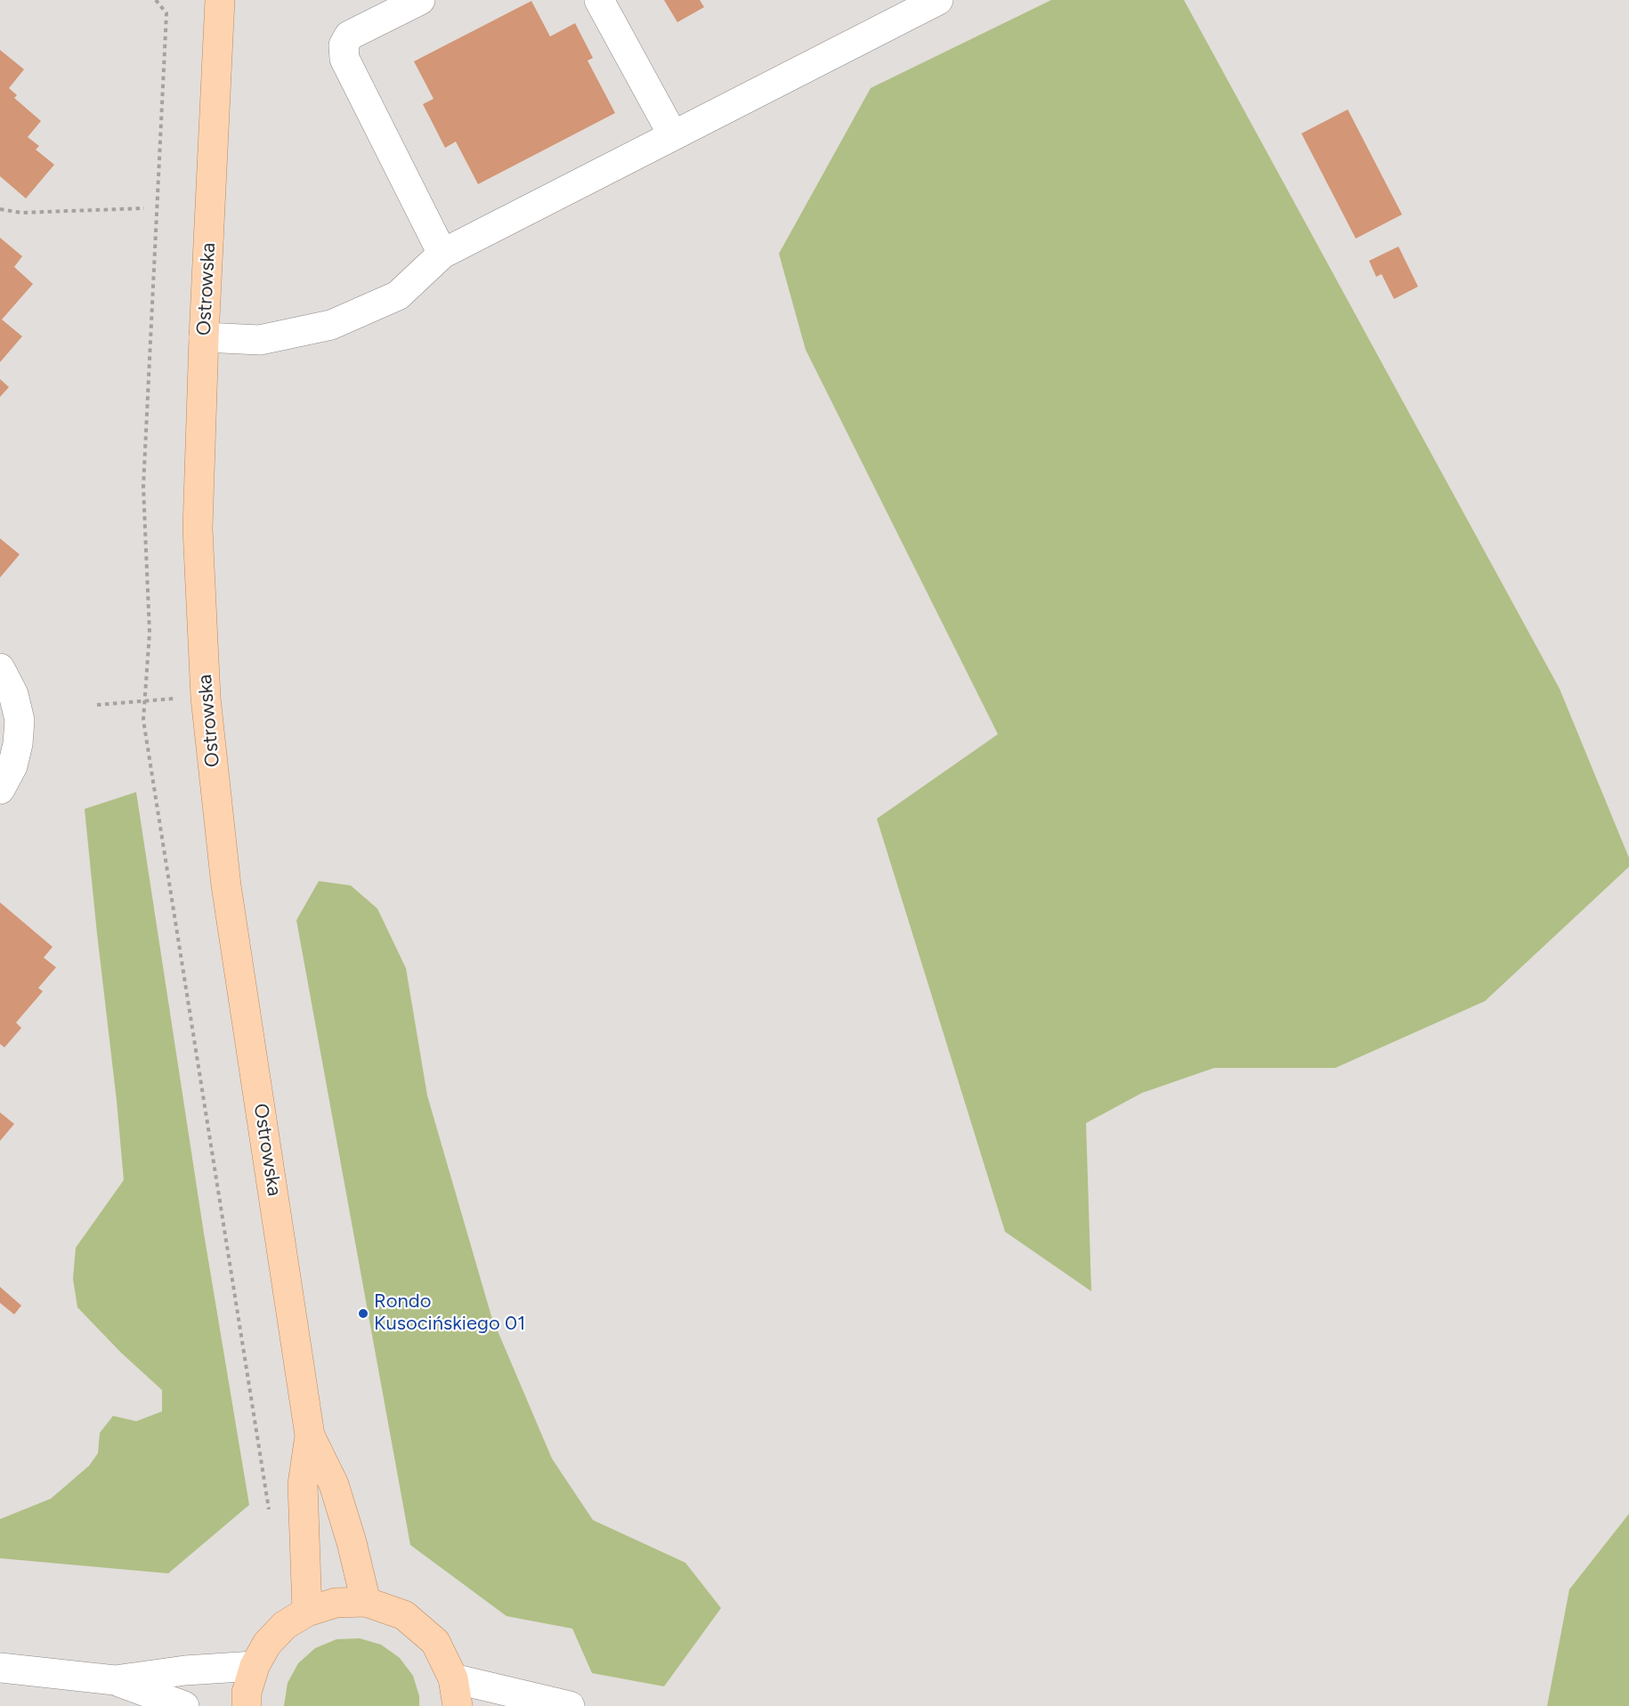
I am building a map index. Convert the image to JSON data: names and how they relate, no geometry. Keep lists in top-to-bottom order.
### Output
{
  "streets": {
    "main road": ["Ostrowska"]
  },
  "places": ["Rondo Kusocińskiego 01"]
}
